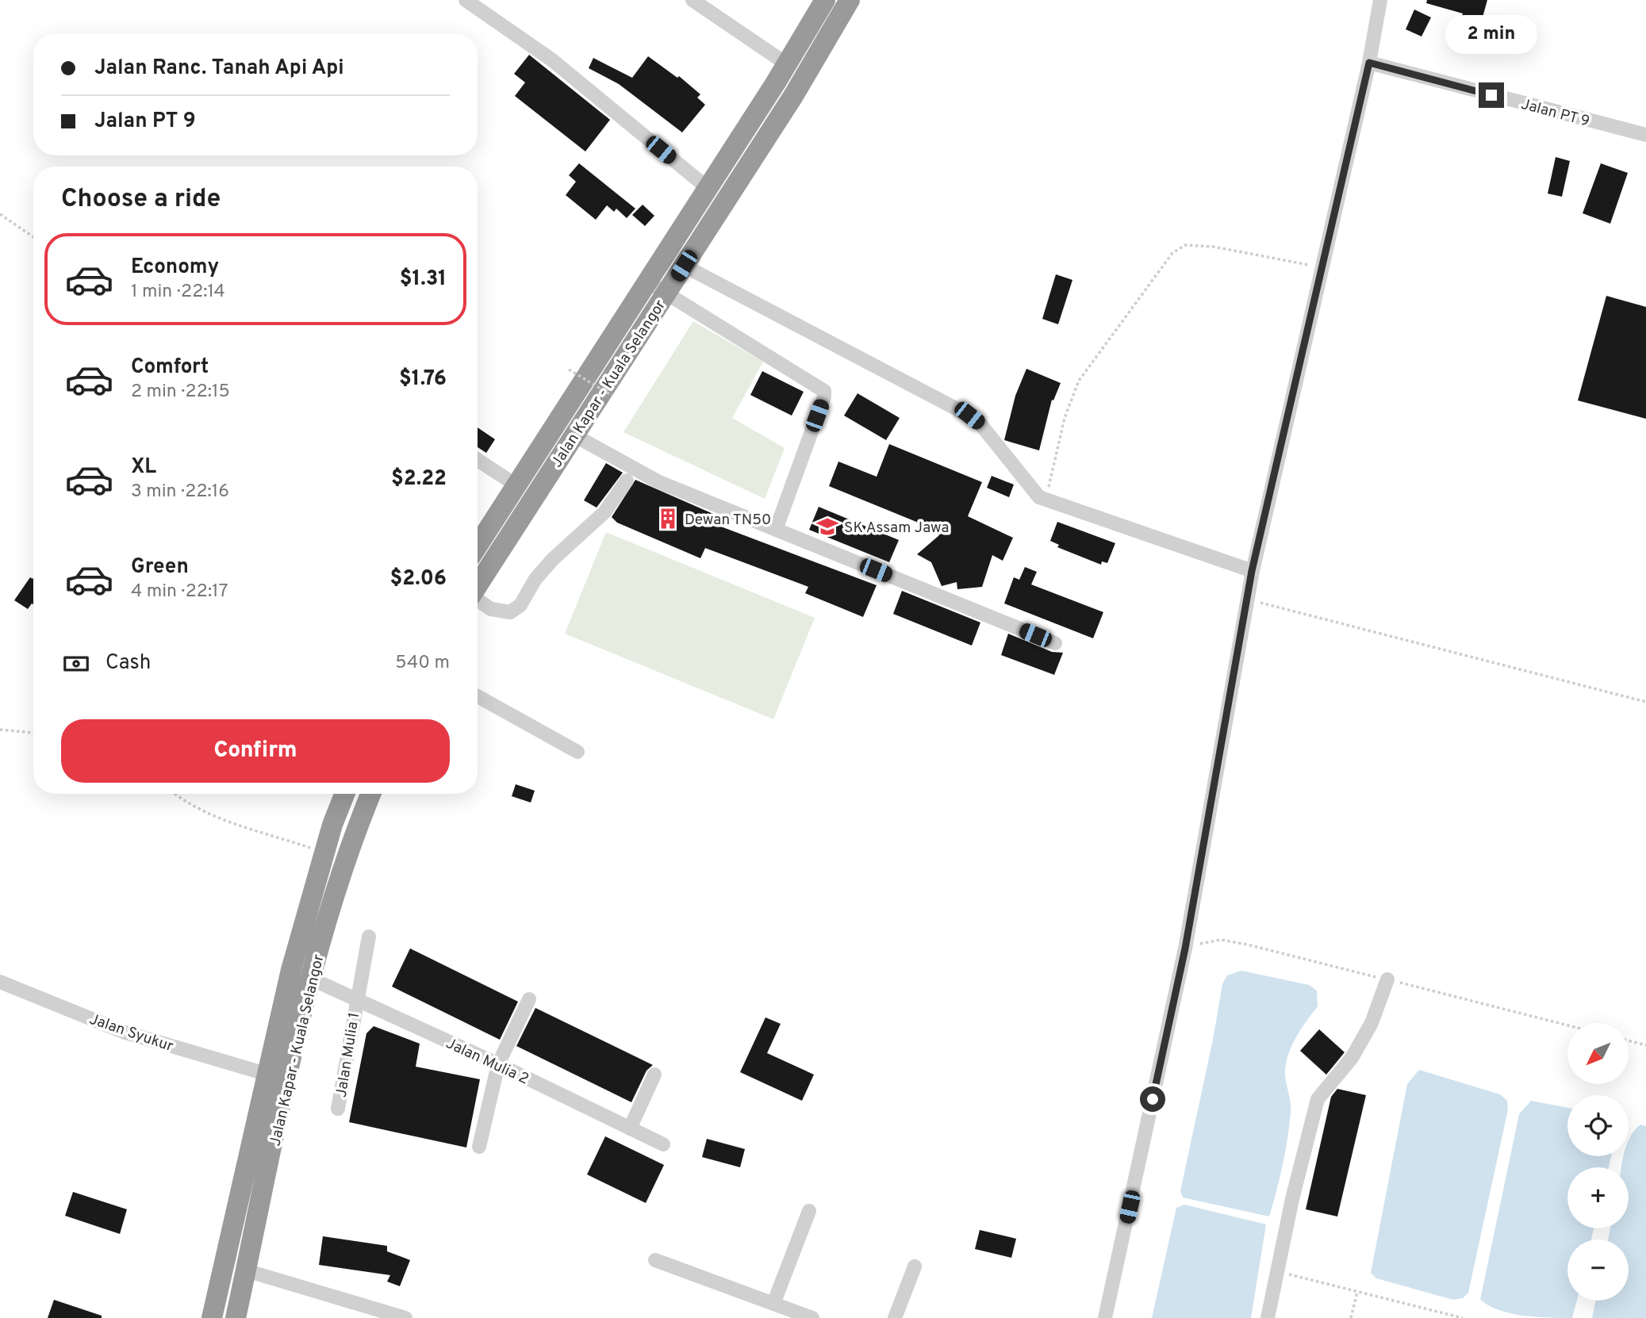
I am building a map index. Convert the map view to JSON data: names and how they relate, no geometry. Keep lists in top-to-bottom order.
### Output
{
  "streets": {
    "highway": ["Jalan Kapar - Kuala Selangor"],
    "street": [
      "Jalan PT 9",
      "Jalan Syukur",
      "Jalan Mulia 1",
      "Jalan Mulia 2"
    ]
  },
  "crossings": [
    ["Jalan Kapar - Kuala Selangor", "Jalan Syukur"],
    ["Jalan Kapar - Kuala Selangor", "Jalan Mulia 2"],
    ["Jalan Mulia 1", "Jalan Mulia 2"]
  ],
  "places": {
    "building": ["Dewan TN50"],
    "school or university": ["SK Assam Jawa"]
  },
  "north": "bottom left",
  "page": {
    "bubble": "2 min",
    "banner": ["Jalan Ranc. Tanah Api Api", "Jalan PT 9"],
    "heading": "Choose a ride",
    "list": [
      {
        "name": "Economy",
        "note": "1 min · 22:14",
        "value": "$1.31"
      },
      {
        "name": "Comfort",
        "note": "2 min · 22:15",
        "value": "$1.76"
      },
      {
        "name": "XL",
        "note": "3 min · 22:16",
        "value": "$2.22"
      },
      {
        "name": "Green",
        "note": "4 min · 22:17",
        "value": "$2.06"
      }
    ],
    "pay": ["Cash", "540 m"],
    "buttons": "Confirm",
    "map_buttons": ["+", "−"]
  }
}
